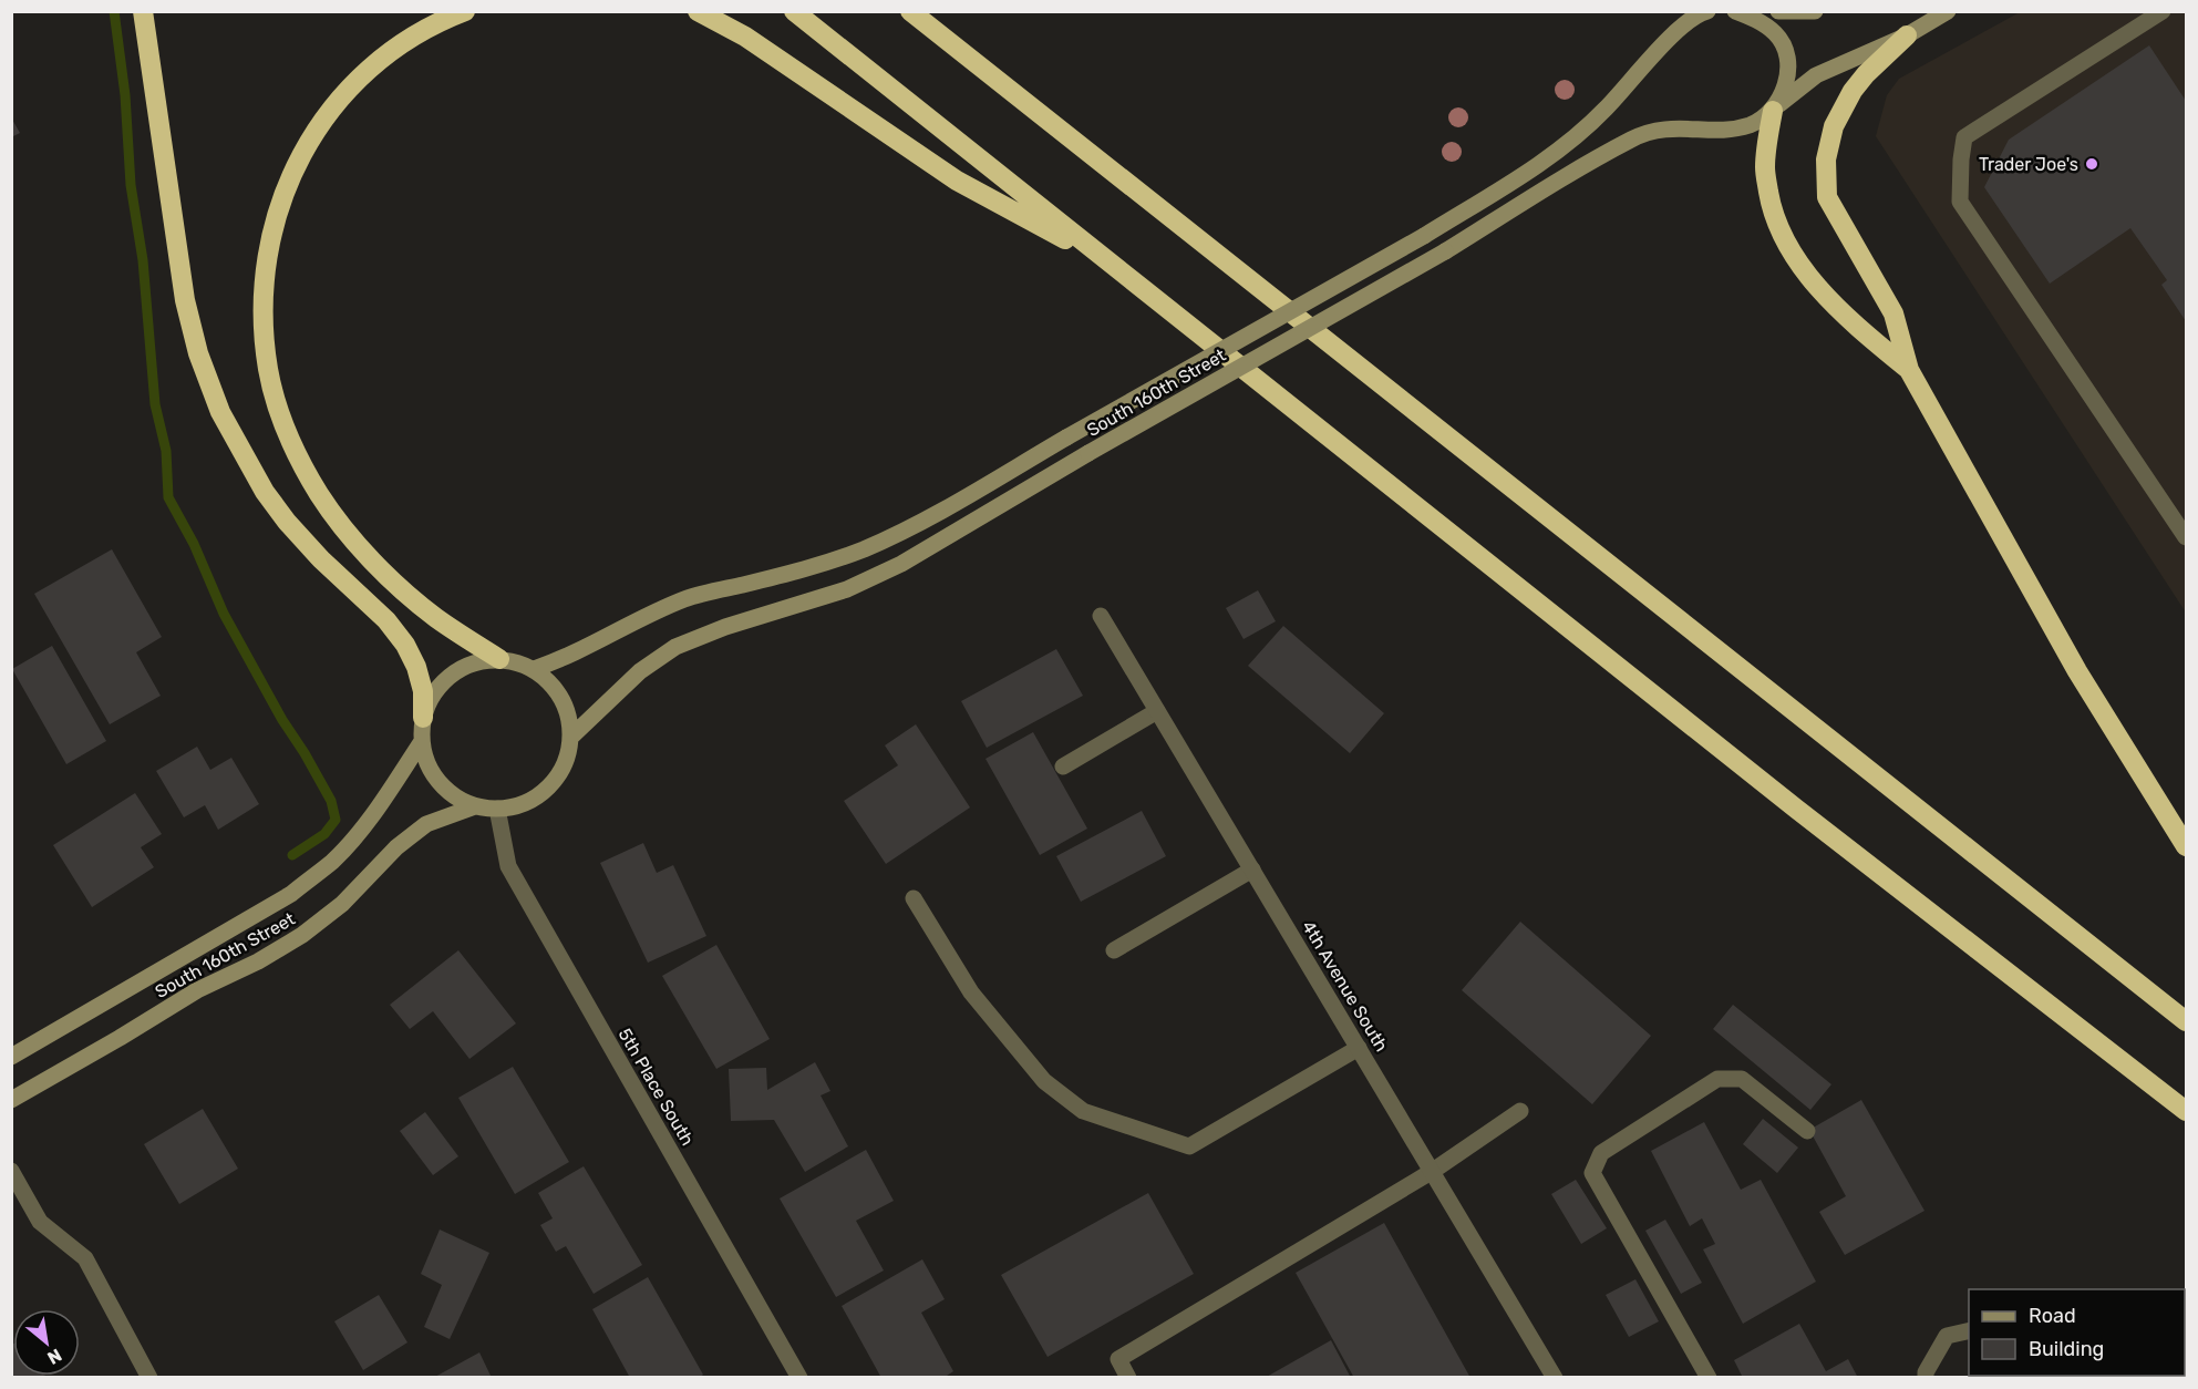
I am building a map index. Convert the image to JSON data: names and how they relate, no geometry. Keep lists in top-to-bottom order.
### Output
{
  "streets": {
    "main road": ["South 160th Street"],
    "street": ["4th Avenue South", "5th Place South"]
  },
  "crossings": [
    ["South 160th Street", "5th Place South"]
  ],
  "places": ["Trader Joe's"],
  "legend": ["Road", "Building"],
  "north": "bottom right"
}
